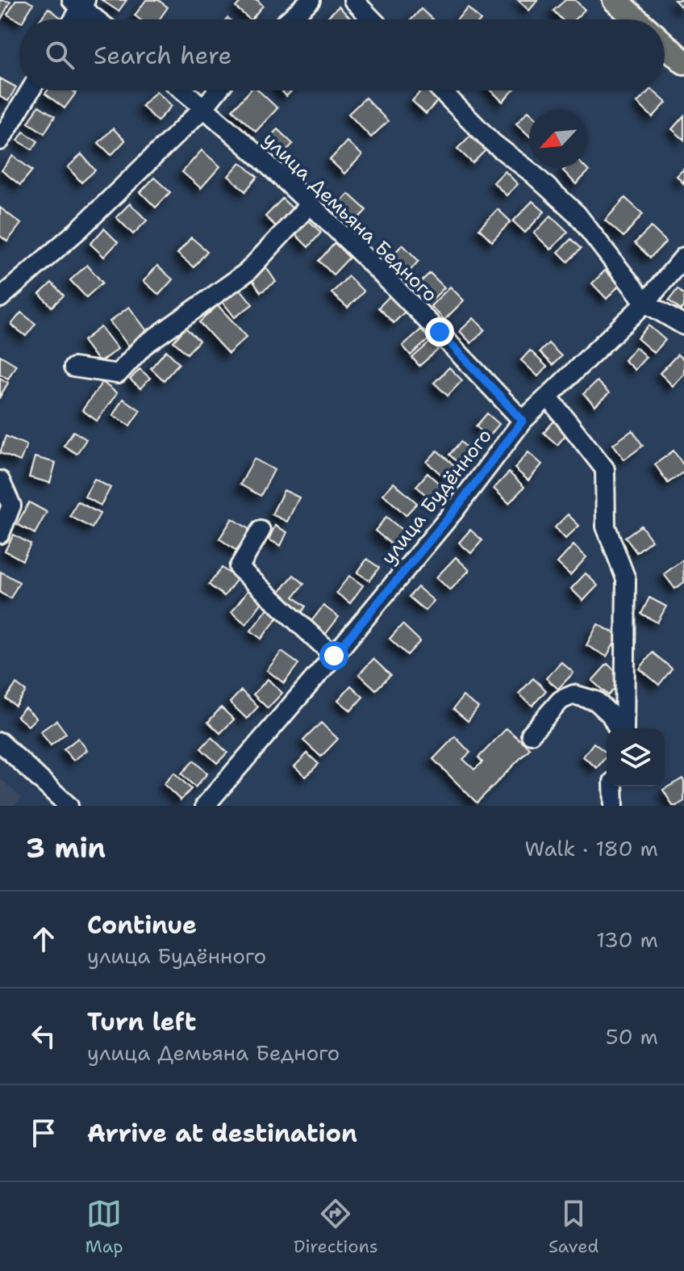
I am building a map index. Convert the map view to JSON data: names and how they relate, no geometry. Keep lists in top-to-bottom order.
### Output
{
  "streets": {
    "street": ["улица Демьяна Бедного", "улица Будённого"]
  },
  "crossings": [
    ["улица Демьяна Бедного", "улица Будённого"]
  ],
  "north": "bottom left",
  "page": {
    "search": "Search here",
    "heading": ["3 min", "Walk · 180 m"],
    "list": [
      ["Continue", "улица Будённого", "130 m"],
      ["Turn left", "улица Демьяна Бедного", "50 m"],
      "Arrive at destination"
    ],
    "nav": ["Map", "Directions", "Saved"]
  }
}
